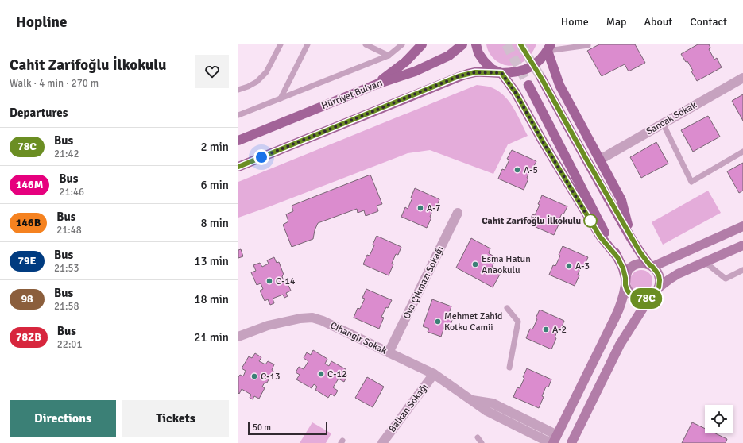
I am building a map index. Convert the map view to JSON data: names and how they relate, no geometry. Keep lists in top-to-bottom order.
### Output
{
  "streets": {
    "main road": ["Hürriyet Bulvarı"],
    "street": [
      "Sancak Sokak",
      "Ova Çıkmazı Sokağı",
      "Cihangir Sokak",
      "Balkan Sokağı"
    ]
  },
  "crossings": [
    ["Ova Çıkmazı Sokağı", "Cihangir Sokak"],
    ["Cihangir Sokak", "Balkan Sokağı"]
  ],
  "places": [
    "A-5",
    "A-7",
    "Cahit Zarifoğlu İlkokulu",
    "Esma Hatun Anaokulu",
    "A-3",
    "C-14",
    "Mehmet Zahid Kotku Camii",
    "A-2",
    "C-12",
    "C-13"
  ],
  "lines": ["bus line 78C"],
  "scale_bar": "50 m",
  "page": {
    "header": "Hopline",
    "nav": [
      "Home",
      "Map",
      "About",
      "Contact"
    ],
    "heading": [
      ["Cahit Zarifoğlu İlkokulu", "Walk · 4 min · 270 m"],
      "Departures"
    ],
    "on_map": "78C",
    "list": [
      {
        "mark": "78C",
        "name": "Bus",
        "note": "21:42",
        "value": "2 min"
      },
      {
        "mark": "146M",
        "name": "Bus",
        "note": "21:46",
        "value": "6 min"
      },
      {
        "mark": "146B",
        "name": "Bus",
        "note": "21:48",
        "value": "8 min"
      },
      {
        "mark": "79E",
        "name": "Bus",
        "note": "21:53",
        "value": "13 min"
      },
      {
        "mark": "98",
        "name": "Bus",
        "note": "21:58",
        "value": "18 min"
      },
      {
        "mark": "78ZB",
        "name": "Bus",
        "note": "22:01",
        "value": "21 min"
      }
    ],
    "buttons": ["Directions", "Tickets"],
    "scale": "50 m"
  }
}
